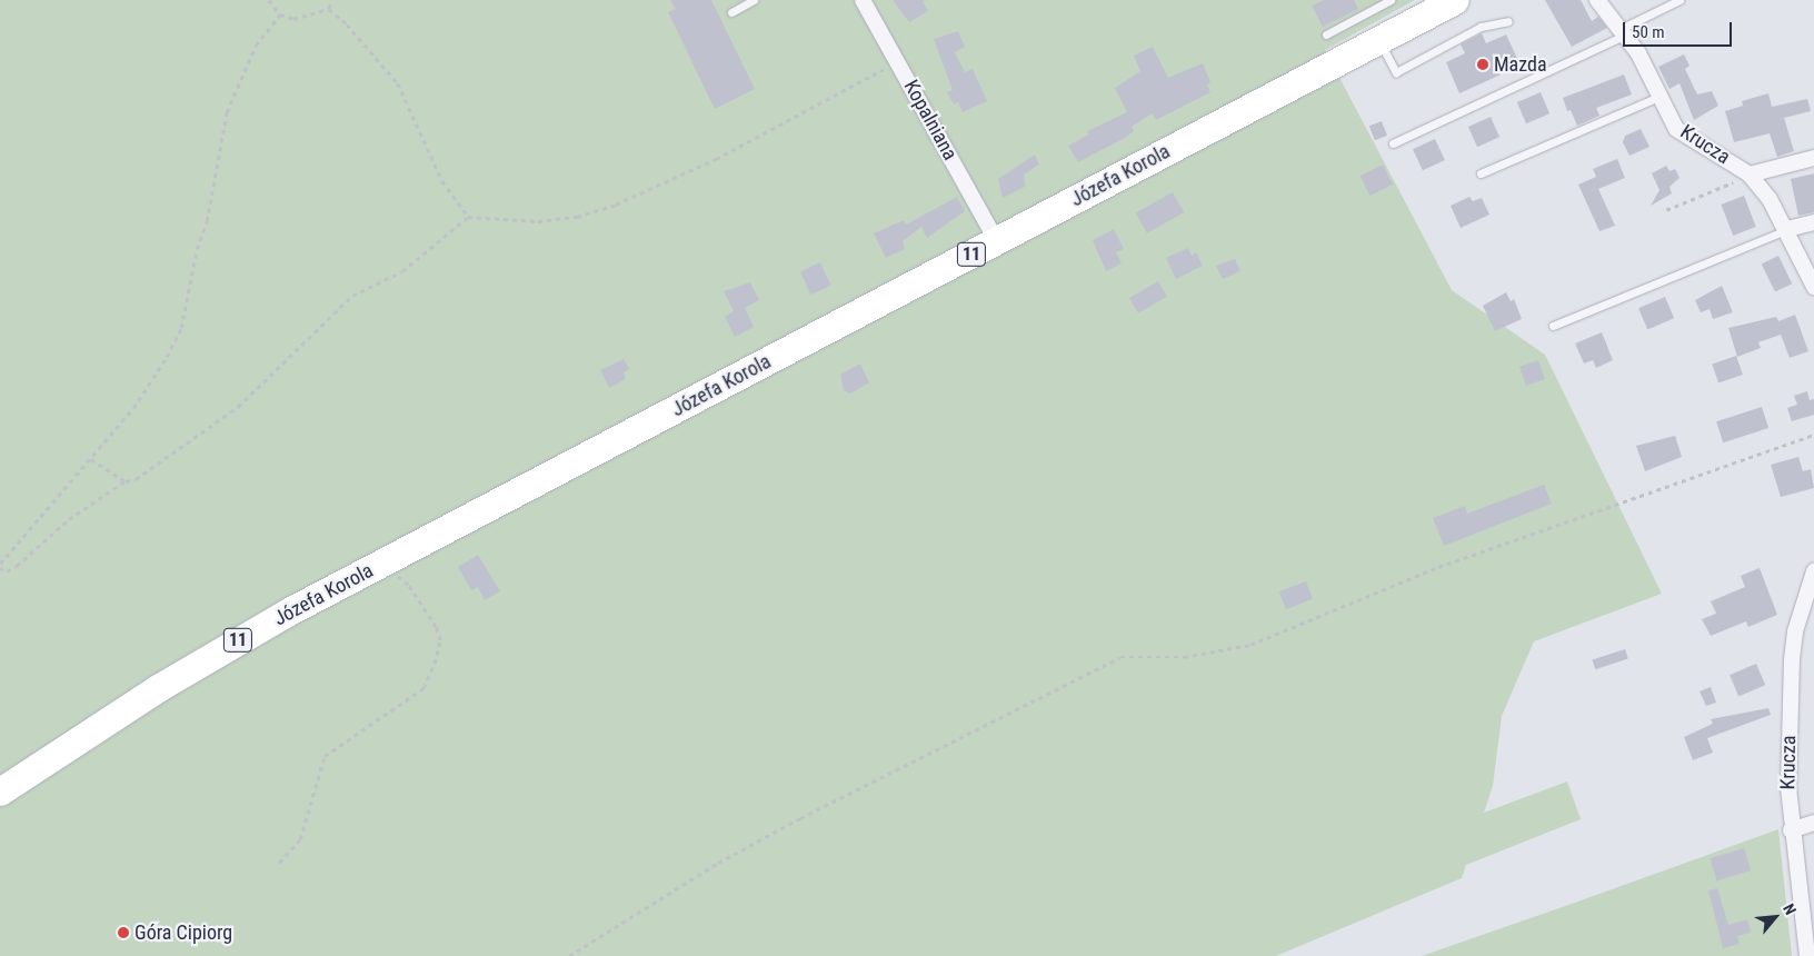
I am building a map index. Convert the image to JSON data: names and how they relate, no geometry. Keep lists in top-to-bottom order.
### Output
{
  "streets": {
    "highway": ["Józefa Korola", "11"],
    "street": ["Kopalniana", "Krucza"]
  },
  "crossings": [
    ["Kopalniana", "Józefa Korola"]
  ],
  "places": ["Mazda", "Góra Cipiorg"],
  "scale_bar": "50 m",
  "north": "top right"
}
